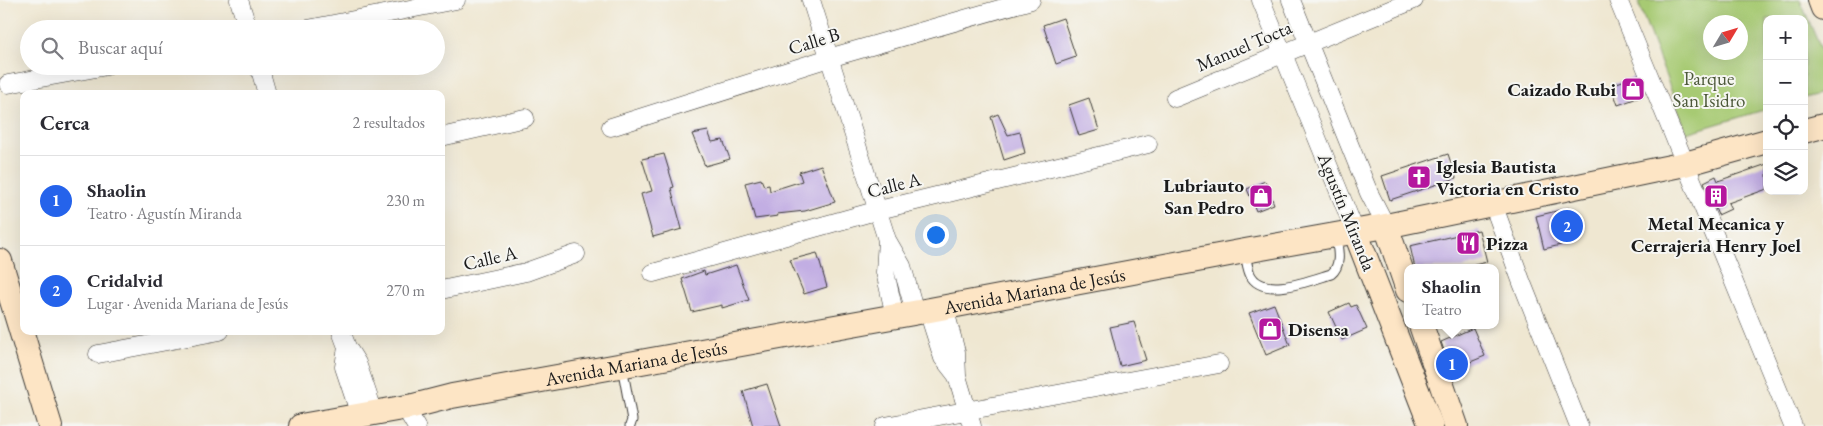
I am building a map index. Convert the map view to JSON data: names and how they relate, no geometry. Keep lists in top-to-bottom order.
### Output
{
  "streets": {
    "street": [
      "Calle B",
      "Manuel Tocta",
      "Calle A",
      "Agustín Miranda",
      "Avenida Mariana de Jesús"
    ]
  },
  "crossings": [
    ["Manuel Tocta", "Agustín Miranda"],
    ["Agustín Miranda", "Avenida Mariana de Jesús"]
  ],
  "parks": ["Parque San Isidro"],
  "places": {
    "shop": ["Caizado Rubi", "Lubriauto San Pedro", "Disensa"],
    "church": ["Iglesia Bautista Victoria en Cristo"],
    "building": ["Metal Mecanica y Cerrajeria Henry Joel"],
    "restaurant": ["Pizza"]
  },
  "north": "top right",
  "page": {
    "map_buttons": ["+", "−"],
    "search": "Buscar aquí",
    "heading": ["Cerca", "2 resultados"],
    "list": [
      {
        "mark": "1",
        "name": "Shaolin",
        "note": "Teatro · Agustín Miranda",
        "value": "230 m"
      },
      {
        "mark": "2",
        "name": "Cridalvid",
        "note": "Lugar · Avenida Mariana de Jesús",
        "value": "270 m"
      }
    ],
    "pins": ["2", "1"],
    "popup": ["Shaolin", "Teatro"]
  }
}
